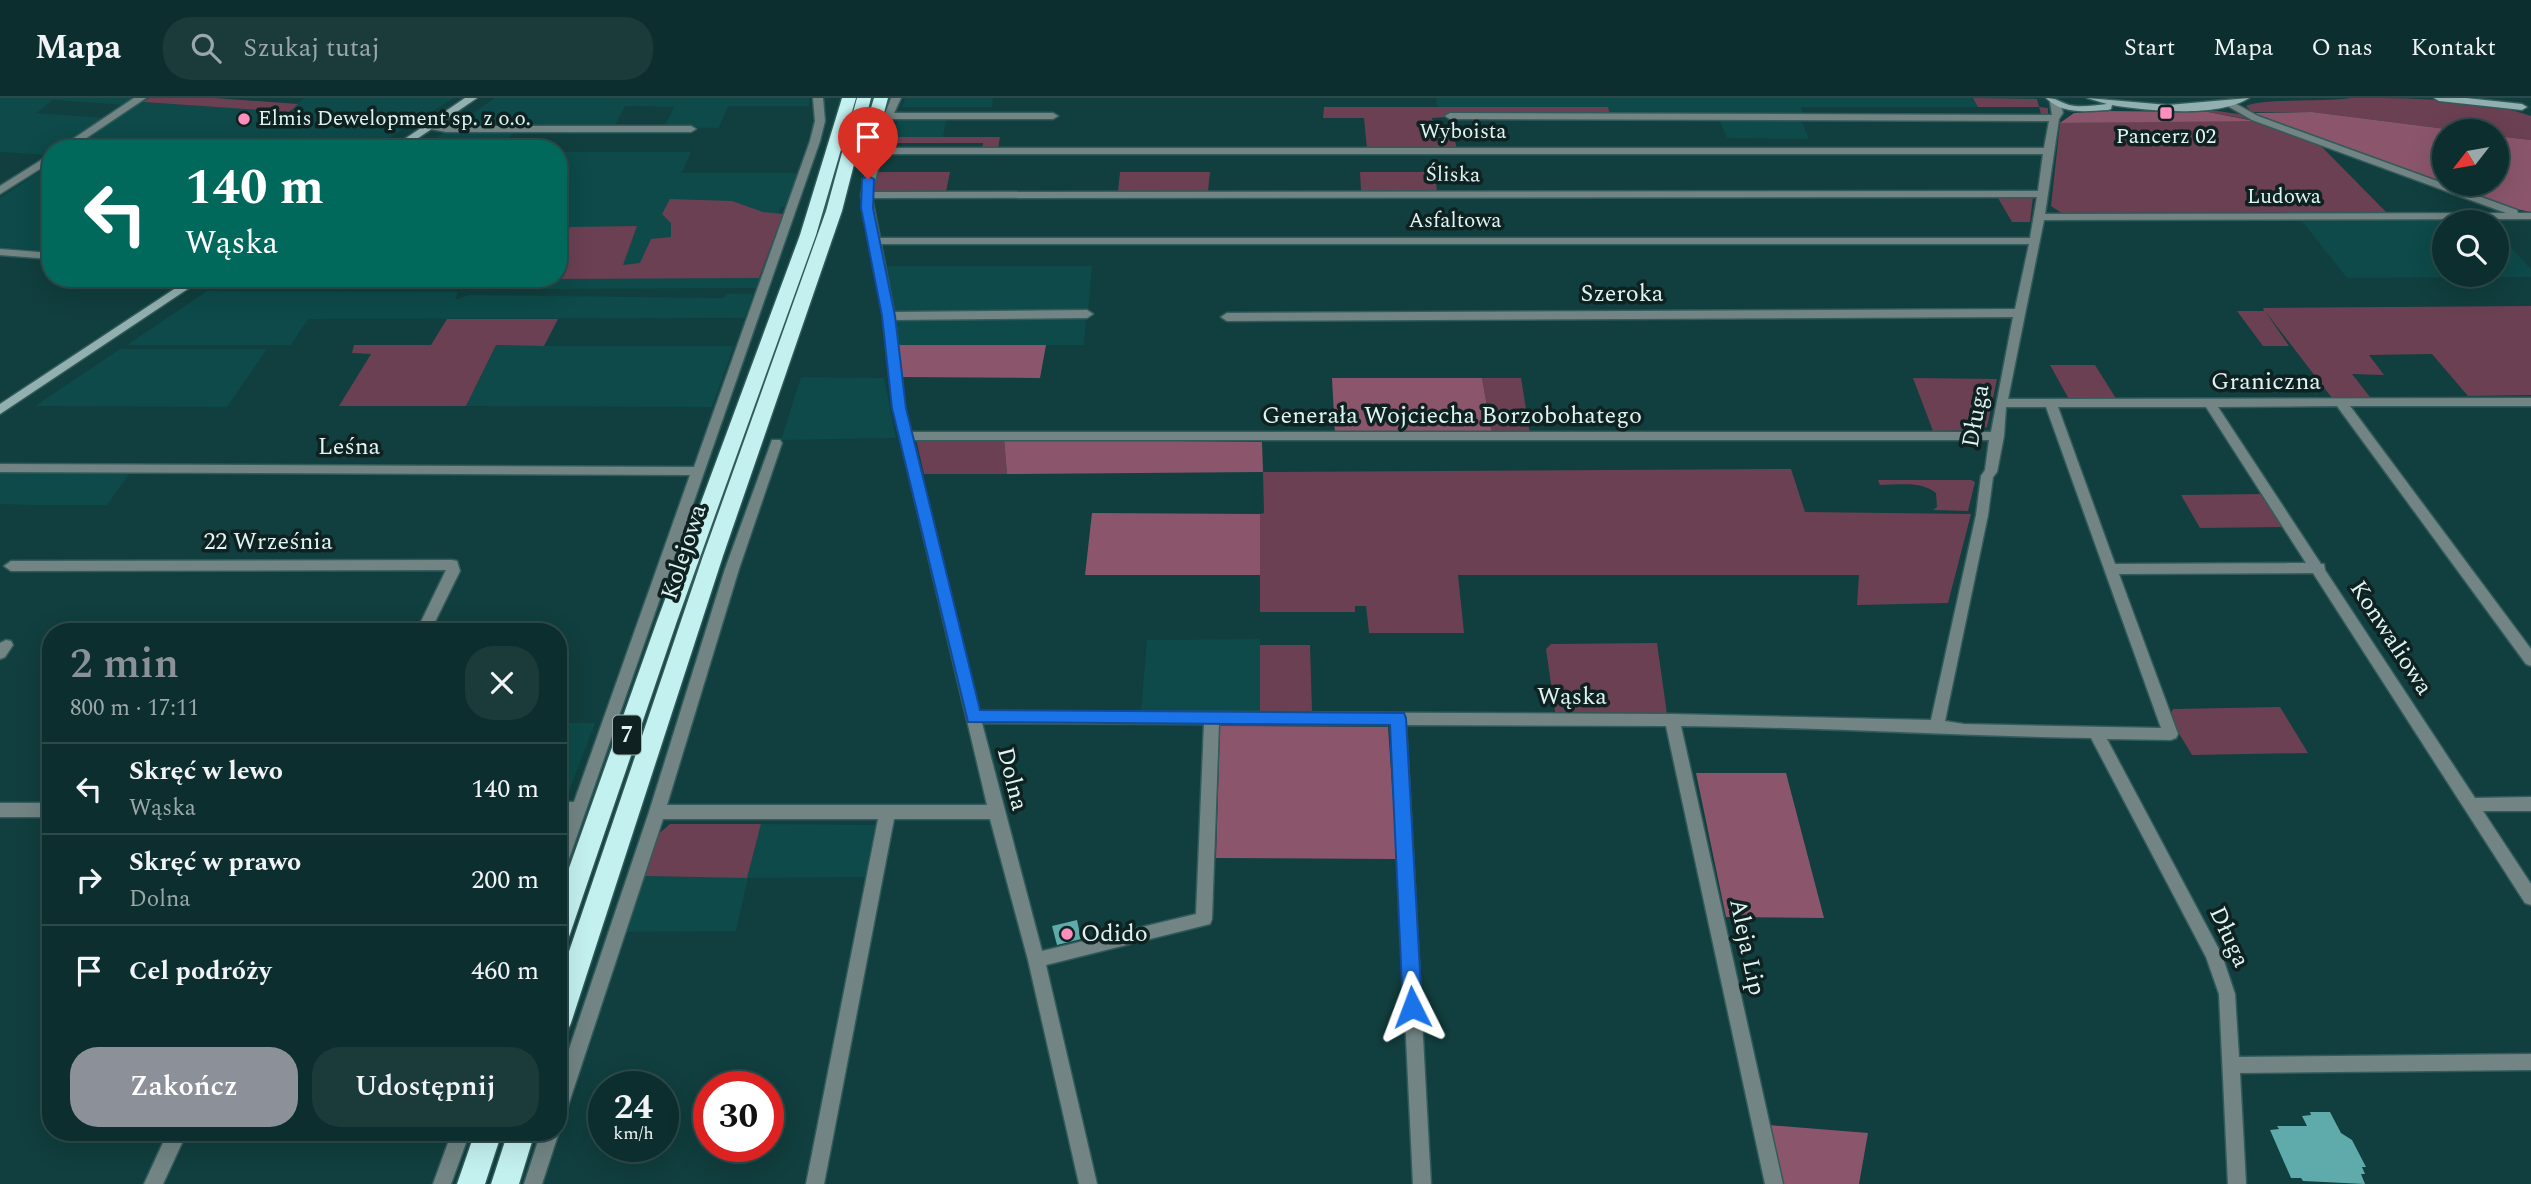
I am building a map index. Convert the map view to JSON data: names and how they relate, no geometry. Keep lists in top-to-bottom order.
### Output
{
  "streets": {
    "highway": ["Kolejowa", "7"],
    "street": [
      "Wyboista",
      "Śliska",
      "Ludowa",
      "Asfaltowa",
      "Szeroka",
      "Graniczna",
      "Generała Wojciecha Borzobohatego",
      "Długa",
      "Leśna",
      "22 Września",
      "Konwaliowa",
      "Wąska",
      "Dolna",
      "Aleja Lip"
    ]
  },
  "crossings": [
    ["Wyboista", "Długa"],
    ["Wyboista", "Dolna"],
    ["Śliska", "Długa"],
    ["Śliska", "Dolna"],
    ["Ludowa", "Długa"],
    ["Asfaltowa", "Długa"],
    ["Asfaltowa", "Dolna"],
    ["Szeroka", "Długa"],
    ["Graniczna", "Długa"],
    ["Graniczna", "Konwaliowa"],
    ["Generała Wojciecha Borzobohatego", "Długa"],
    ["Generała Wojciecha Borzobohatego", "Dolna"],
    ["Długa", "Wąska"],
    ["Leśna", "Kolejowa"],
    ["Wąska", "Dolna"],
    ["Wąska", "Aleja Lip"]
  ],
  "places": {
    "transit": ["Pancerz 02"],
    "other": ["Elmis Dewelopment sp. z o.o.", "Odido"]
  },
  "north": "bottom left",
  "page": {
    "header": "Mapa",
    "search": "Szukaj tutaj",
    "nav": [
      "Start",
      "Mapa",
      "O nas",
      "Kontakt"
    ],
    "turn": ["140 m", "Wąska"],
    "heading": ["2 min", "800 m · 17:11"],
    "list": [
      {
        "name": "Skręć w lewo",
        "note": "Wąska",
        "value": "140 m"
      },
      {
        "name": "Skręć w prawo",
        "note": "Dolna",
        "value": "200 m"
      },
      {
        "name": "Cel podróży",
        "value": "460 m"
      }
    ],
    "buttons": ["Zakończ", "Udostępnij"],
    "speed": "24 km/h",
    "limit": "30"
  }
}
